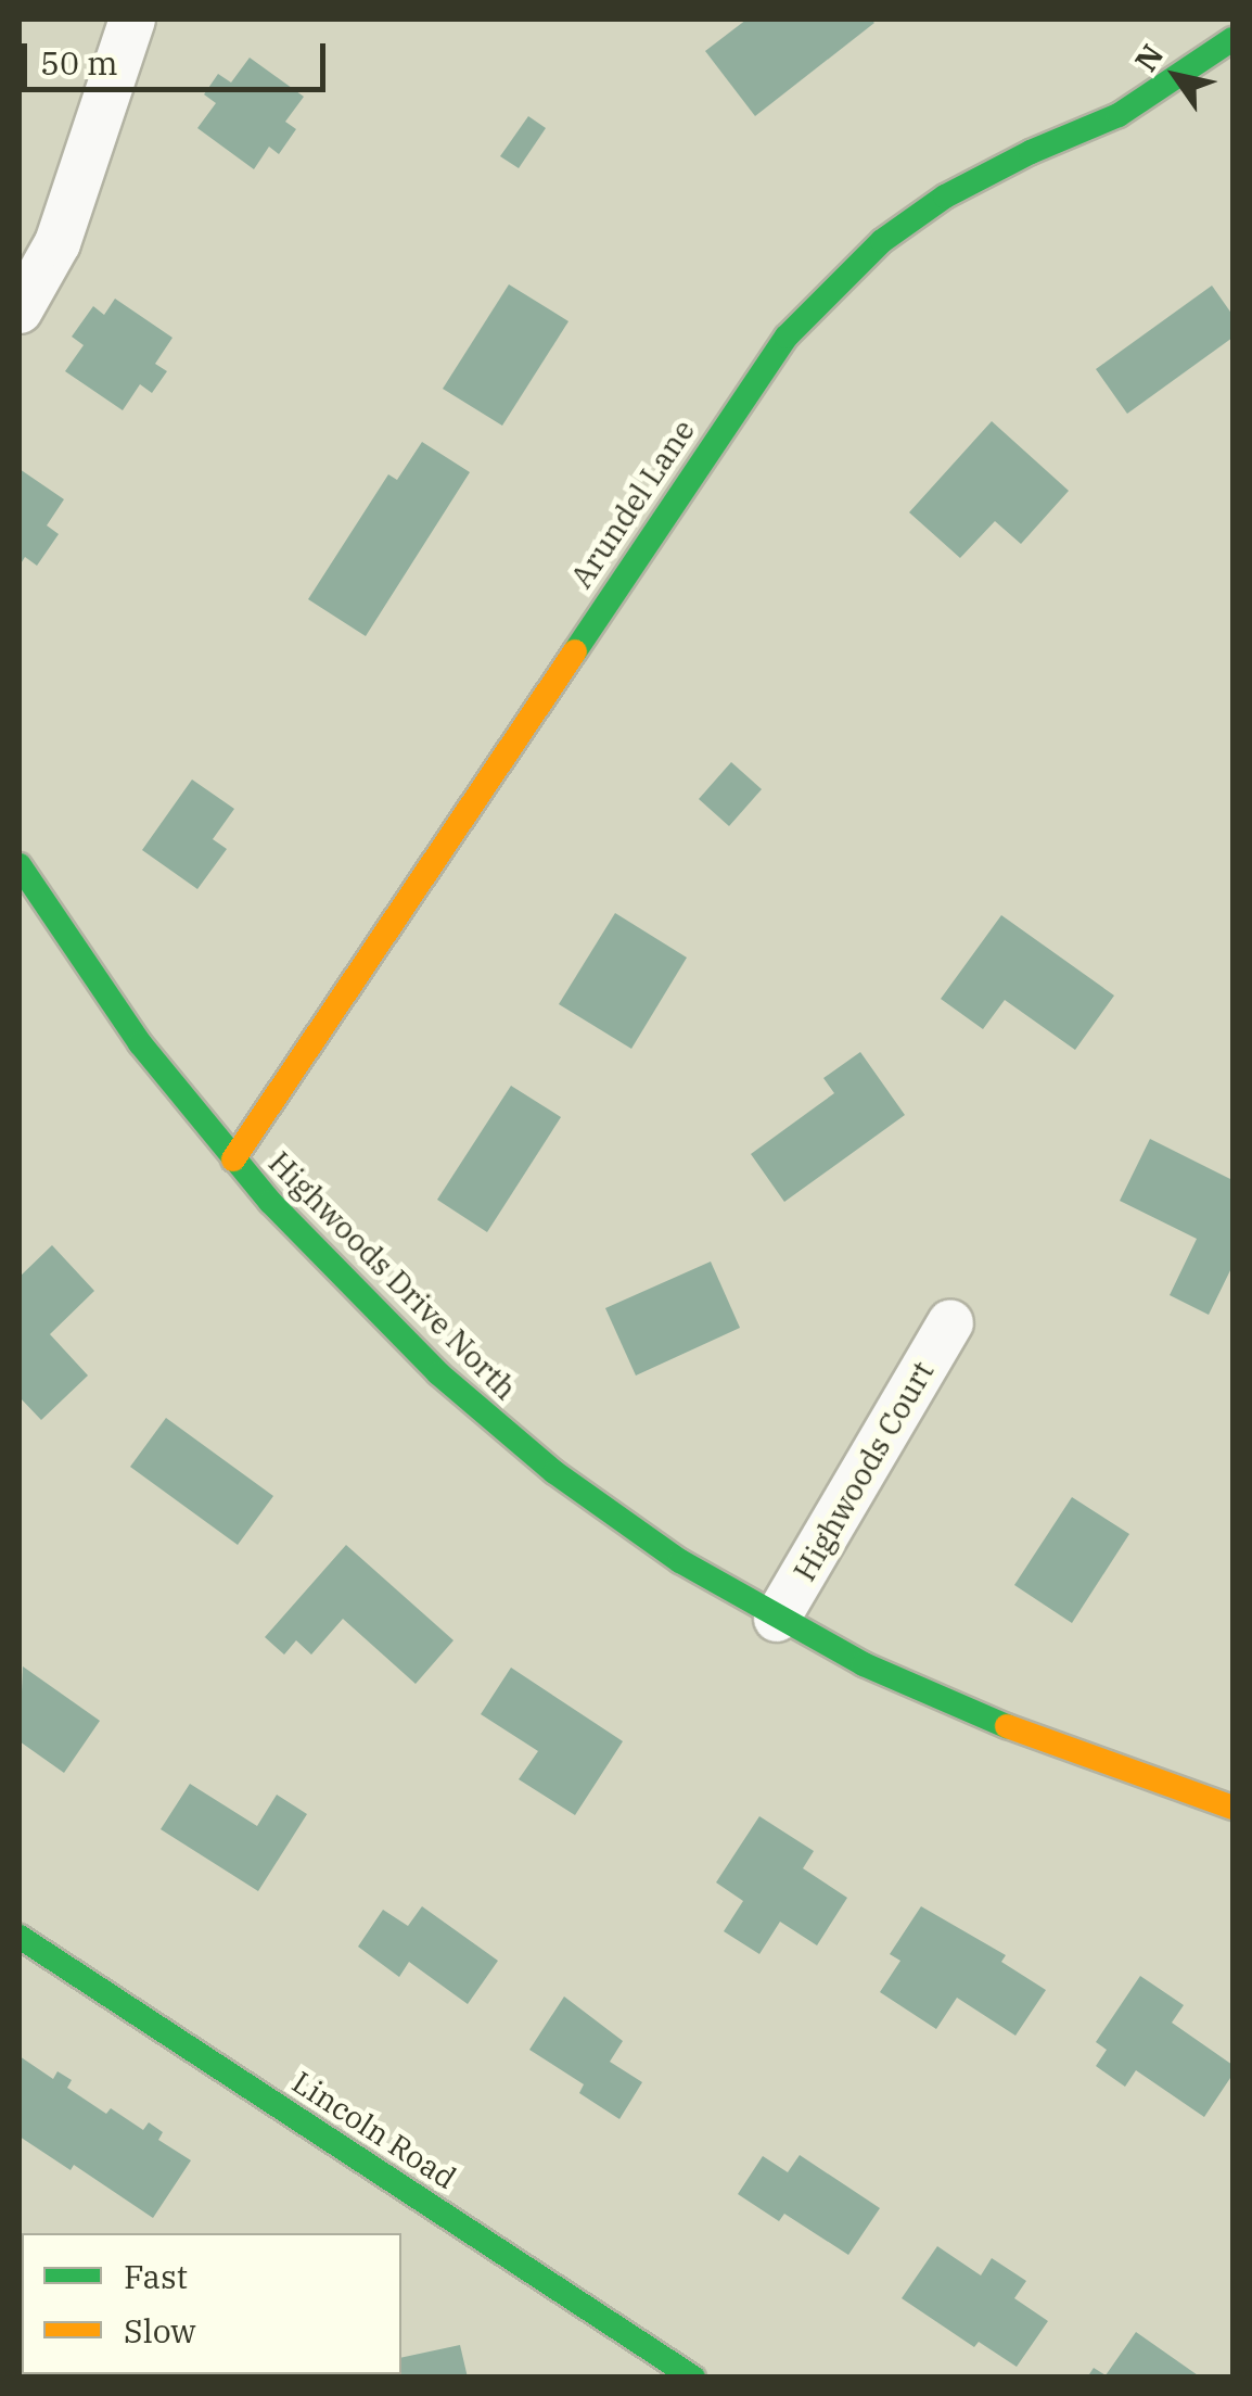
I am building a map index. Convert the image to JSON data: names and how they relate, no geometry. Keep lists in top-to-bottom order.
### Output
{
  "streets": {
    "street": [
      "Arundel Lane",
      "Highwoods Drive North",
      "Highwoods Court",
      "Lincoln Road"
    ]
  },
  "crossings": [
    ["Arundel Lane", "Highwoods Drive North"],
    ["Highwoods Drive North", "Highwoods Court"]
  ],
  "legend": ["Fast", "Slow"],
  "scale_bar": "50 m",
  "north": "top left"
}
